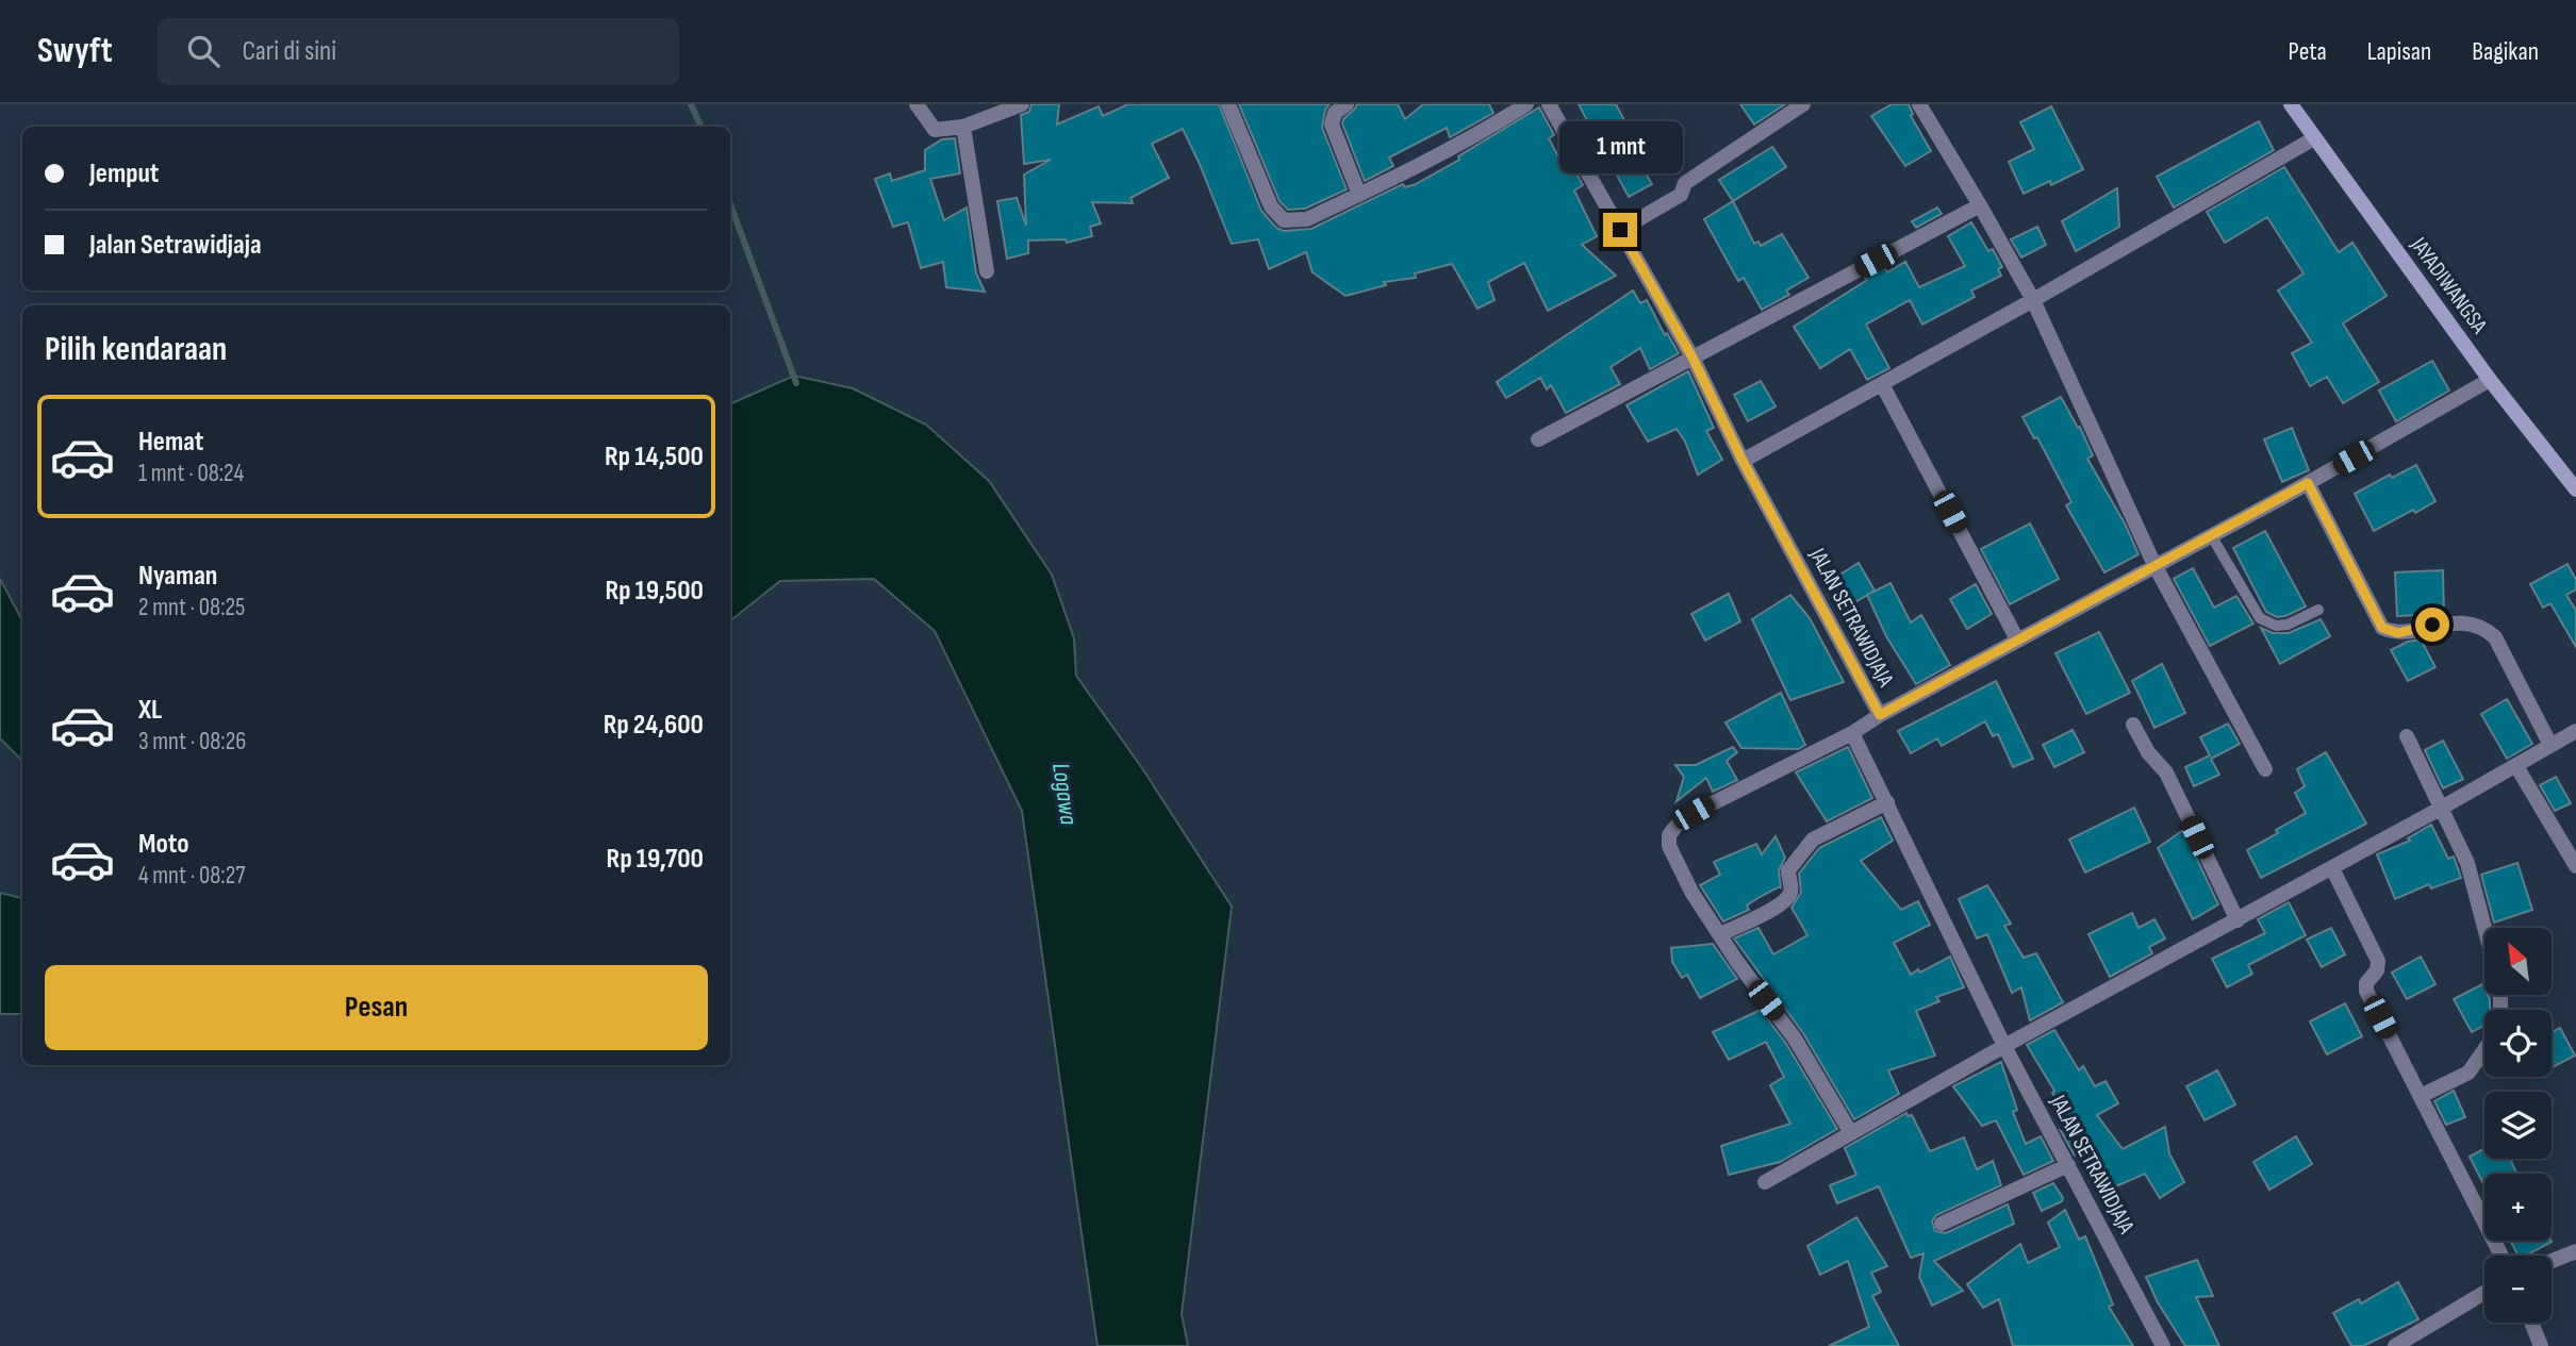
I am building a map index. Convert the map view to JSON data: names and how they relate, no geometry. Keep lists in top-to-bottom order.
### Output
{
  "streets": {
    "street": ["JAYADIWANGSA", "JALAN SETRAWIDJAJA"]
  },
  "water": ["Logawa"],
  "north": "top left",
  "page": {
    "header": "Swyft",
    "search": "Cari di sini",
    "nav": ["Peta", "Lapisan", "Bagikan"],
    "bubble": "1 mnt",
    "banner": ["Jemput", "Jalan Setrawidjaja"],
    "heading": "Pilih kendaraan",
    "list": [
      {
        "name": "Hemat",
        "note": "1 mnt · 08:24",
        "value": "Rp 14,500"
      },
      {
        "name": "Nyaman",
        "note": "2 mnt · 08:25",
        "value": "Rp 19,500"
      },
      {
        "name": "XL",
        "note": "3 mnt · 08:26",
        "value": "Rp 24,600"
      },
      {
        "name": "Moto",
        "note": "4 mnt · 08:27",
        "value": "Rp 19,700"
      }
    ],
    "map_buttons": ["+", "−"],
    "buttons": "Pesan"
  }
}
